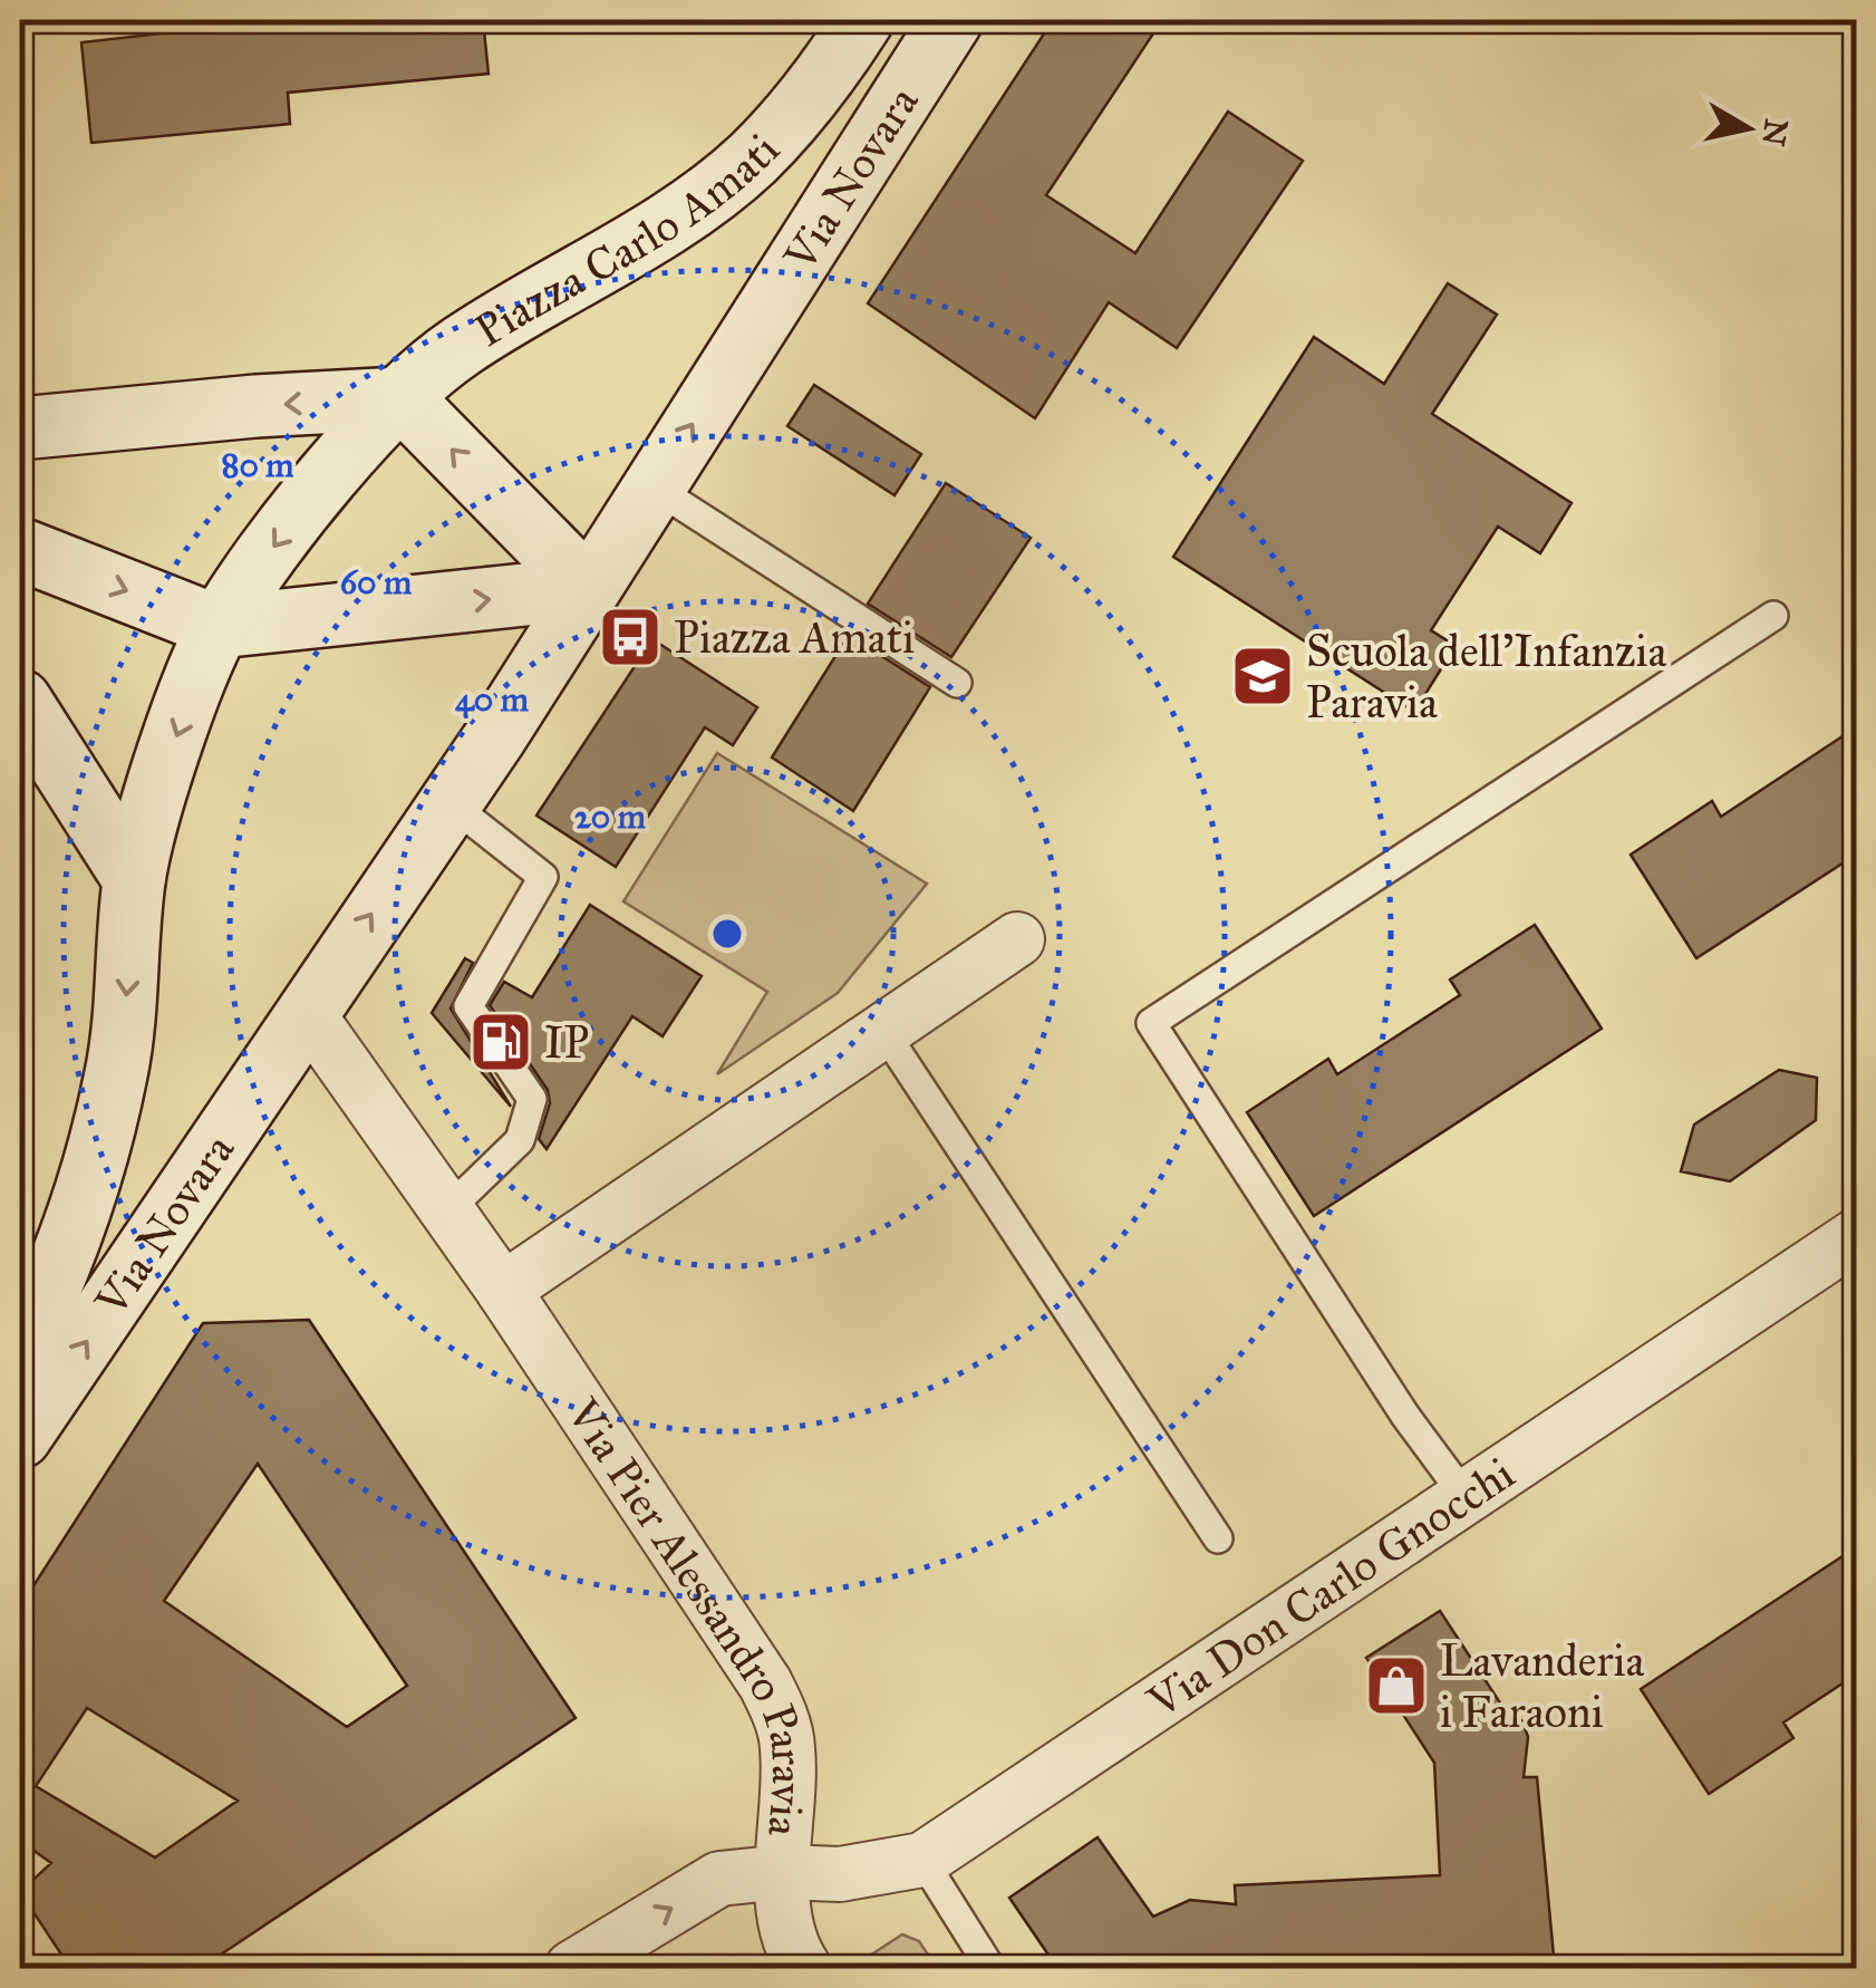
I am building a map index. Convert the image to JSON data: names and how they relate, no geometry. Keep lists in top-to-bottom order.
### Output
{
  "streets": {
    "street": [
      "Via Novara",
      "Piazza Carlo Amati",
      "Via Don Carlo Gnocchi",
      "Via Pier Alessandro Paravia"
    ]
  },
  "crossings": [
    ["Via Novara", "Piazza Carlo Amati"],
    ["Via Novara", "Via Pier Alessandro Paravia"],
    ["Via Don Carlo Gnocchi", "Via Pier Alessandro Paravia"]
  ],
  "places": {
    "bus stop": ["Piazza Amati"],
    "school or university": ["Scuola dell'Infanzia Paravia"],
    "fuel station": ["IP"],
    "shop": ["Lavanderia i Faraoni"]
  },
  "north": "right",
  "rings": [
    "80 m",
    "60 m",
    "40 m",
    "20 m"
  ]
}
